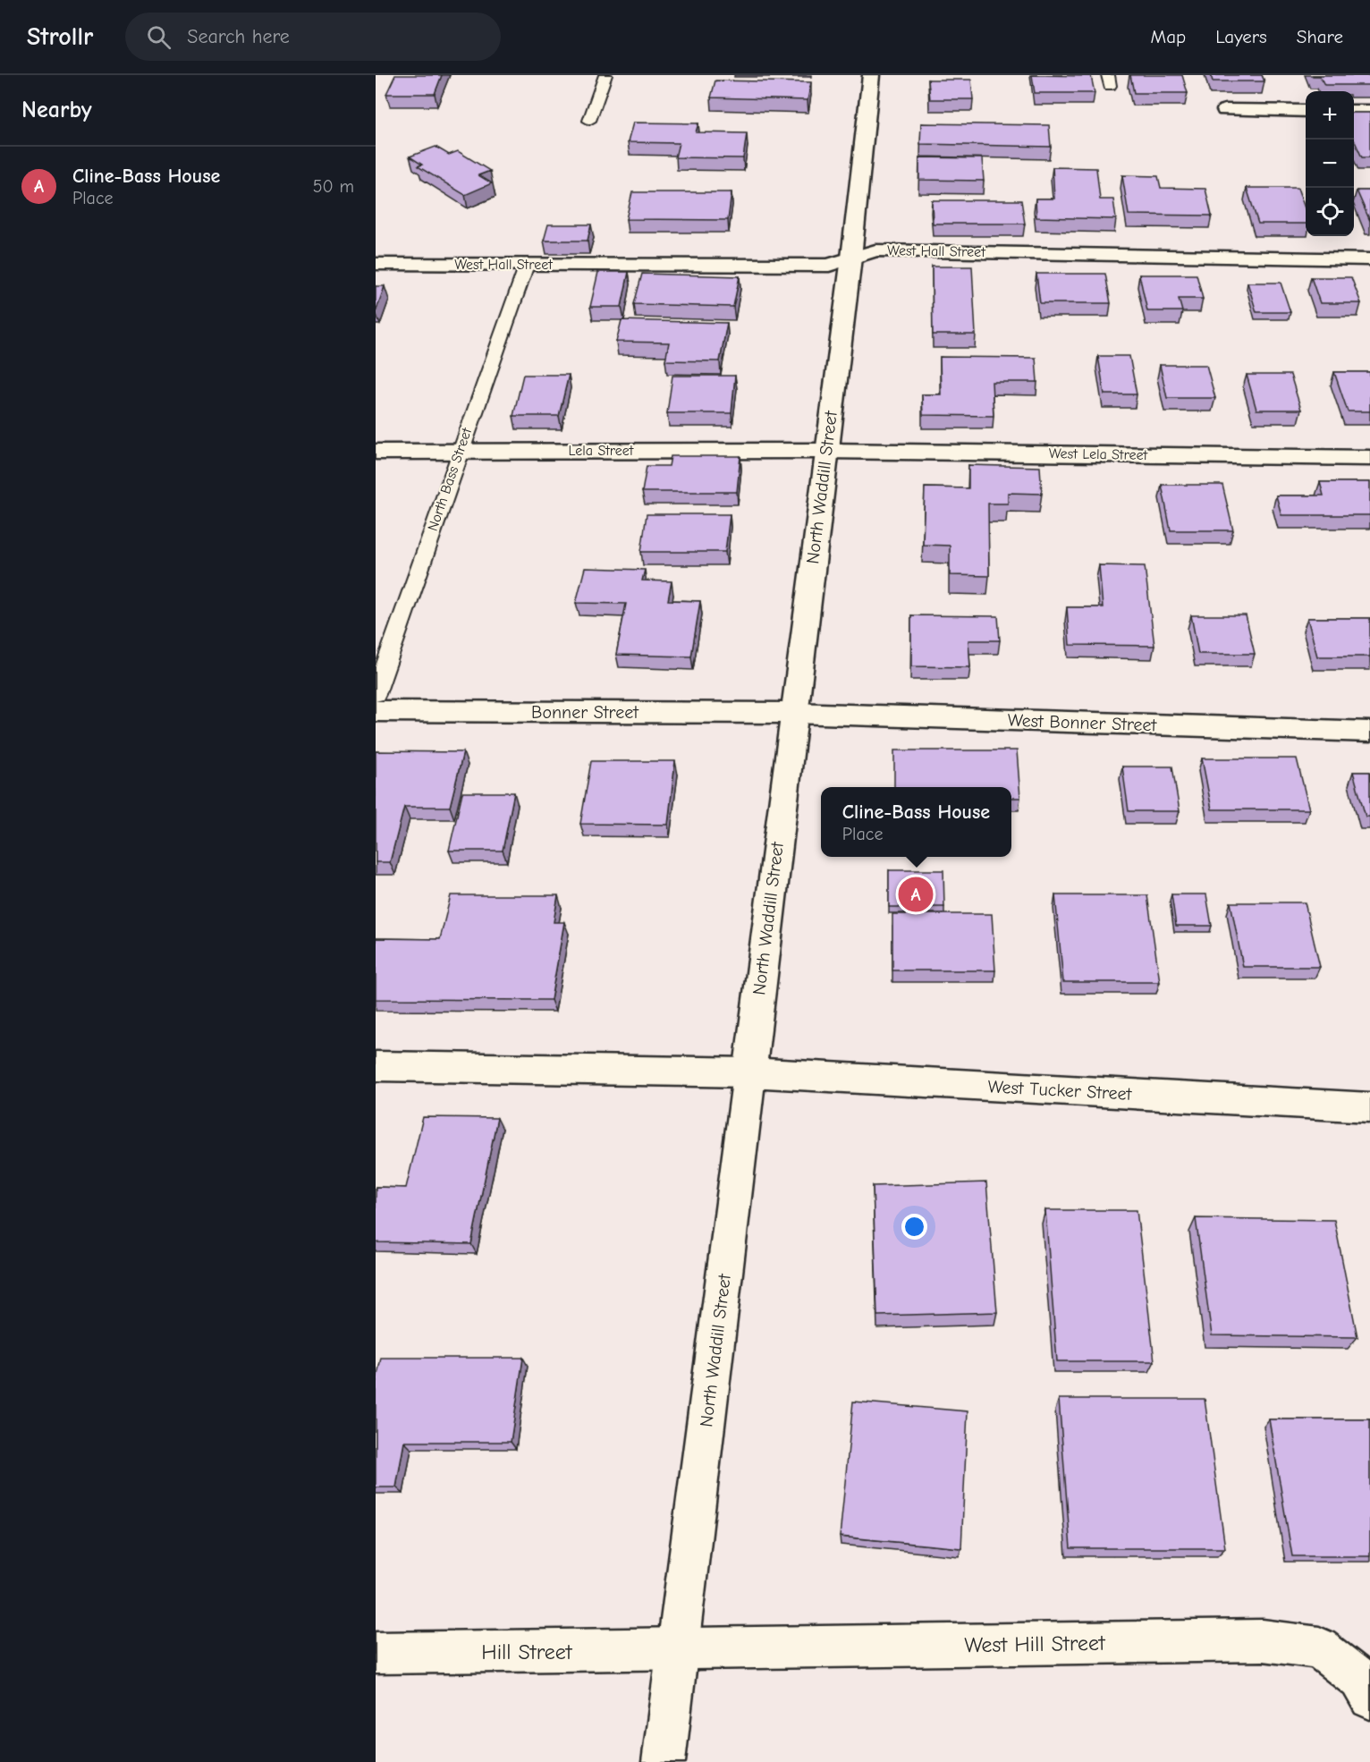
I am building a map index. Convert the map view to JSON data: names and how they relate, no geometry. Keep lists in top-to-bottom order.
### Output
{
  "streets": {
    "street": [
      "West Hall Street",
      "Lela Street",
      "West Lela Street",
      "North Waddill Street",
      "Bonner Street",
      "West Bonner Street",
      "West Tucker Street",
      "West Hill Street",
      "Hill Street"
    ],
    "lane": ["North Bass Street"]
  },
  "crossings": [
    ["West Hall Street", "North Bass Street"],
    ["West Hall Street", "North Waddill Street"],
    ["Lela Street", "West Lela Street"],
    ["Lela Street", "North Bass Street"],
    ["Lela Street", "North Waddill Street"],
    ["West Lela Street", "North Waddill Street"],
    ["North Waddill Street", "Bonner Street"],
    ["North Waddill Street", "West Bonner Street"],
    ["North Waddill Street", "West Tucker Street"],
    ["North Waddill Street", "West Hill Street"],
    ["North Waddill Street", "Hill Street"],
    ["Bonner Street", "West Bonner Street"],
    ["West Hill Street", "Hill Street"]
  ],
  "page": {
    "header": "Strollr",
    "search": "Search here",
    "nav": ["Map", "Layers", "Share"],
    "heading": "Nearby",
    "map_buttons": ["+", "−"],
    "list": [
      {
        "mark": "A",
        "name": "Cline-Bass House",
        "note": "Place",
        "value": "50 m"
      }
    ],
    "popup": ["Cline-Bass House", "Place"],
    "pins": "A"
  }
}
